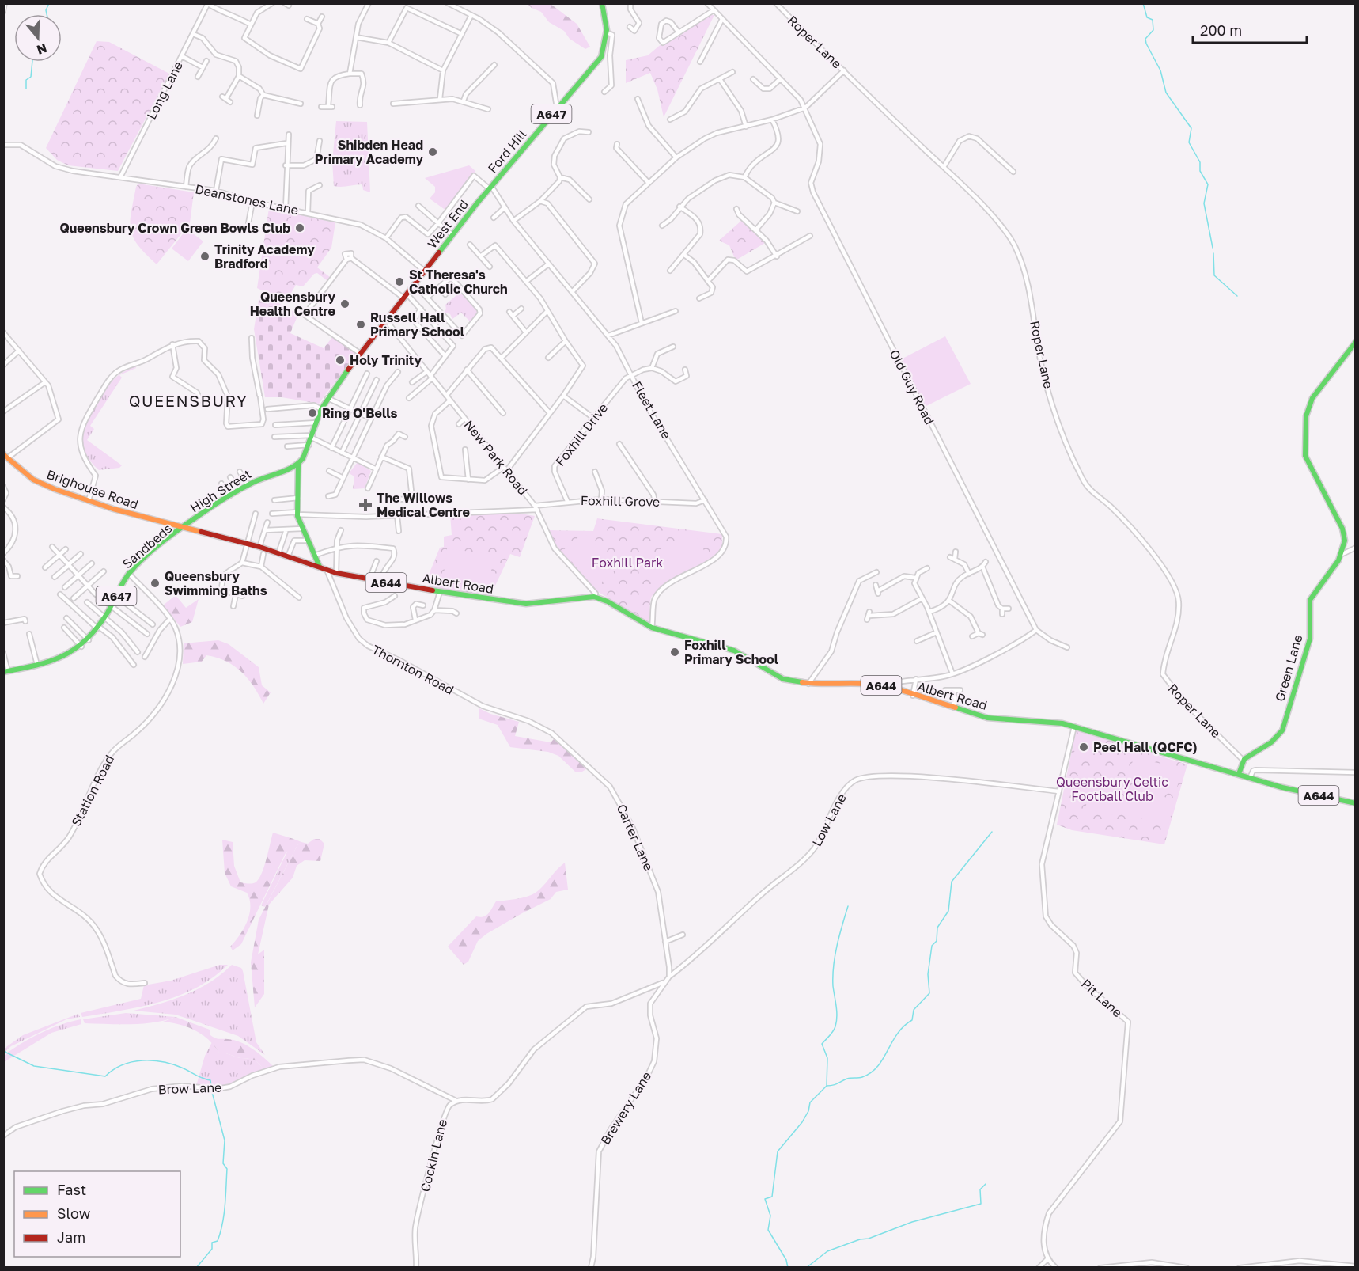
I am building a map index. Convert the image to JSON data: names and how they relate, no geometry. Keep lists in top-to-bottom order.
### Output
{
  "streets": {
    "main road": [
      "A647",
      "Ford Hill",
      "West End",
      "Brighouse Road",
      "High Street",
      "Sandbeds",
      "A644",
      "Albert Road",
      "Green Lane"
    ],
    "street": [
      "Roper Lane",
      "Long Lane",
      "Deanstones Lane",
      "Old Guy Road",
      "Fleet Lane",
      "Foxhill Drive",
      "New Park Road",
      "Foxhill Grove",
      "Thornton Road",
      "Station Road",
      "Low Lane",
      "Carter Lane",
      "Pit Lane",
      "Brow Lane",
      "Brewery Lane",
      "Cockin Lane"
    ]
  },
  "crossings": [
    ["Roper Lane", "Green Lane"],
    ["Long Lane", "Deanstones Lane"],
    ["A647", "Ford Hill"],
    ["A647", "Sandbeds"],
    ["Ford Hill", "West End"],
    ["Ford Hill", "Fleet Lane"],
    ["Deanstones Lane", "West End"],
    ["West End", "Fleet Lane"],
    ["West End", "New Park Road"],
    ["West End", "High Street"],
    ["Fleet Lane", "Foxhill Drive"],
    ["Fleet Lane", "Foxhill Grove"],
    ["Fleet Lane", "A644"],
    ["Fleet Lane", "Albert Road"],
    ["Foxhill Drive", "Foxhill Grove"],
    ["New Park Road", "Foxhill Grove"],
    ["New Park Road", "A644"],
    ["New Park Road", "Albert Road"],
    ["Brighouse Road", "High Street"],
    ["Brighouse Road", "Sandbeds"],
    ["Brighouse Road", "Albert Road"],
    ["High Street", "Sandbeds"],
    ["High Street", "Albert Road"],
    ["Sandbeds", "Albert Road"],
    ["Sandbeds", "Station Road"],
    ["A644", "Albert Road"],
    ["Albert Road", "Thornton Road"],
    ["Albert Road", "Pit Lane"],
    ["Thornton Road", "Carter Lane"],
    ["Low Lane", "Carter Lane"],
    ["Low Lane", "Pit Lane"],
    ["Brow Lane", "Cockin Lane"]
  ],
  "districts": ["QUEENSBURY"],
  "parks": ["Foxhill Park", "Queensbury Celtic Football Club"],
  "places": {
    "other": [
      "Shibden Head Primary Academy",
      "Queensbury Crown Green Bowls Club",
      "Trinity Academy Bradford",
      "St Theresa's Catholic Church",
      "Queensbury Health Centre",
      "Russell Hall Primary School",
      "Holy Trinity",
      "Ring O'Bells",
      "Queensbury Swimming Baths",
      "Foxhill Primary School",
      "Peel Hall (QCFC)"
    ],
    "health": ["The Willows Medical Centre"]
  },
  "legend": ["Fast", "Slow", "Jam"],
  "scale_bar": "200 m",
  "north": "bottom"
}
